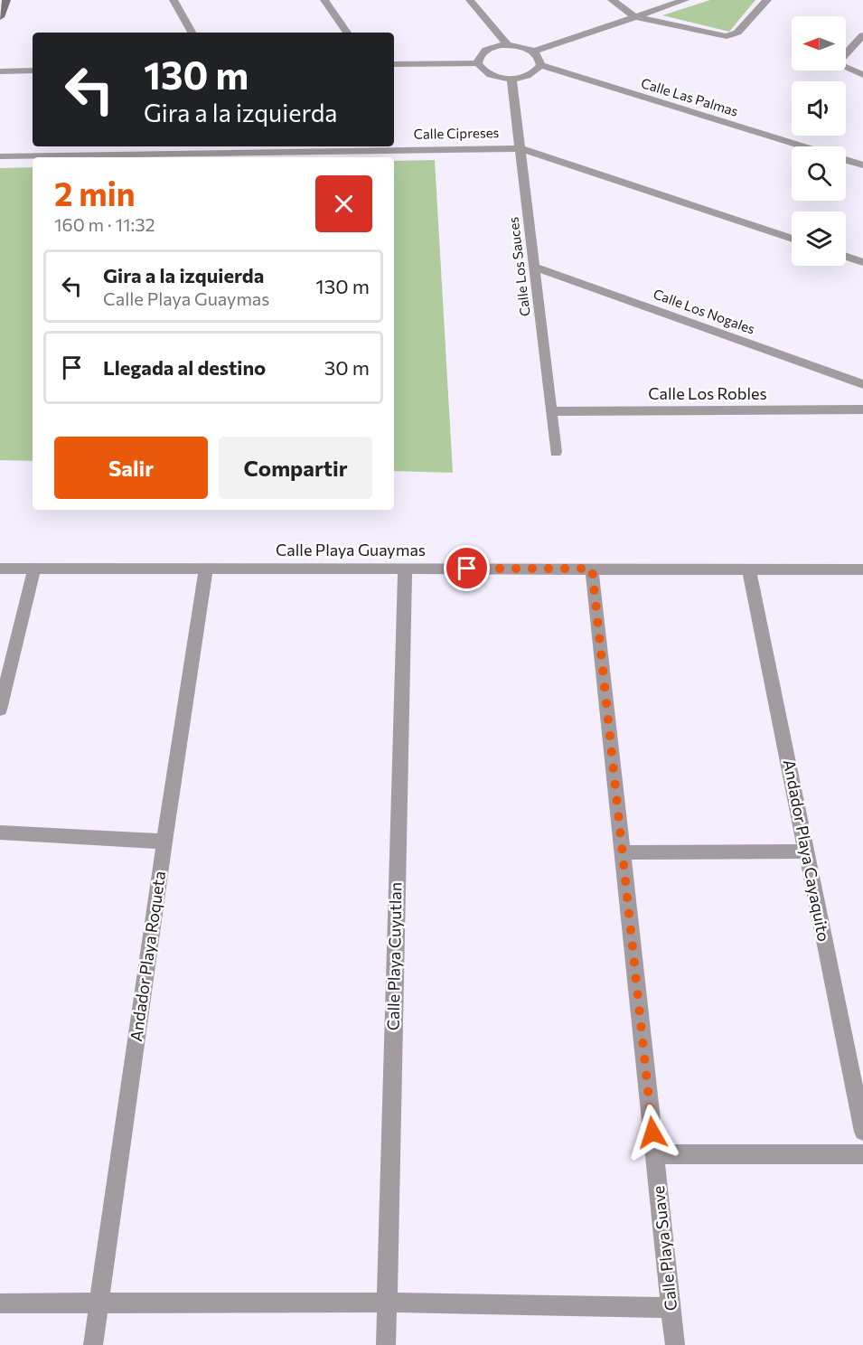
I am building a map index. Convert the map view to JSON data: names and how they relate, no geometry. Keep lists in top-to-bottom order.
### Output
{
  "streets": {
    "street": [
      "Calle Las Palmas",
      "Calle Cipreses",
      "Calle Los Sauces",
      "Calle Los Nogales",
      "Calle Los Robles",
      "Calle Playa Guaymas",
      "Andador Playa Cayaquito",
      "Andador Playa Roqueta",
      "Calle Playa Cuyutlan",
      "Calle Playa Suave"
    ]
  },
  "crossings": [
    ["Calle Cipreses", "Calle Los Sauces"],
    ["Calle Los Sauces", "Calle Los Nogales"],
    ["Calle Los Sauces", "Calle Los Robles"],
    ["Calle Playa Guaymas", "Andador Playa Cayaquito"],
    ["Calle Playa Guaymas", "Andador Playa Roqueta"],
    ["Calle Playa Guaymas", "Calle Playa Cuyutlan"],
    ["Calle Playa Guaymas", "Calle Playa Suave"]
  ],
  "north": "left",
  "page": {
    "turn": ["130 m", "Gira a la izquierda"],
    "heading": ["2 min", "160 m · 11:32"],
    "list": [
      {
        "name": "Gira a la izquierda",
        "note": "Calle Playa Guaymas",
        "value": "130 m"
      },
      {
        "name": "Llegada al destino",
        "value": "30 m"
      }
    ],
    "buttons": ["Salir", "Compartir"]
  }
}
